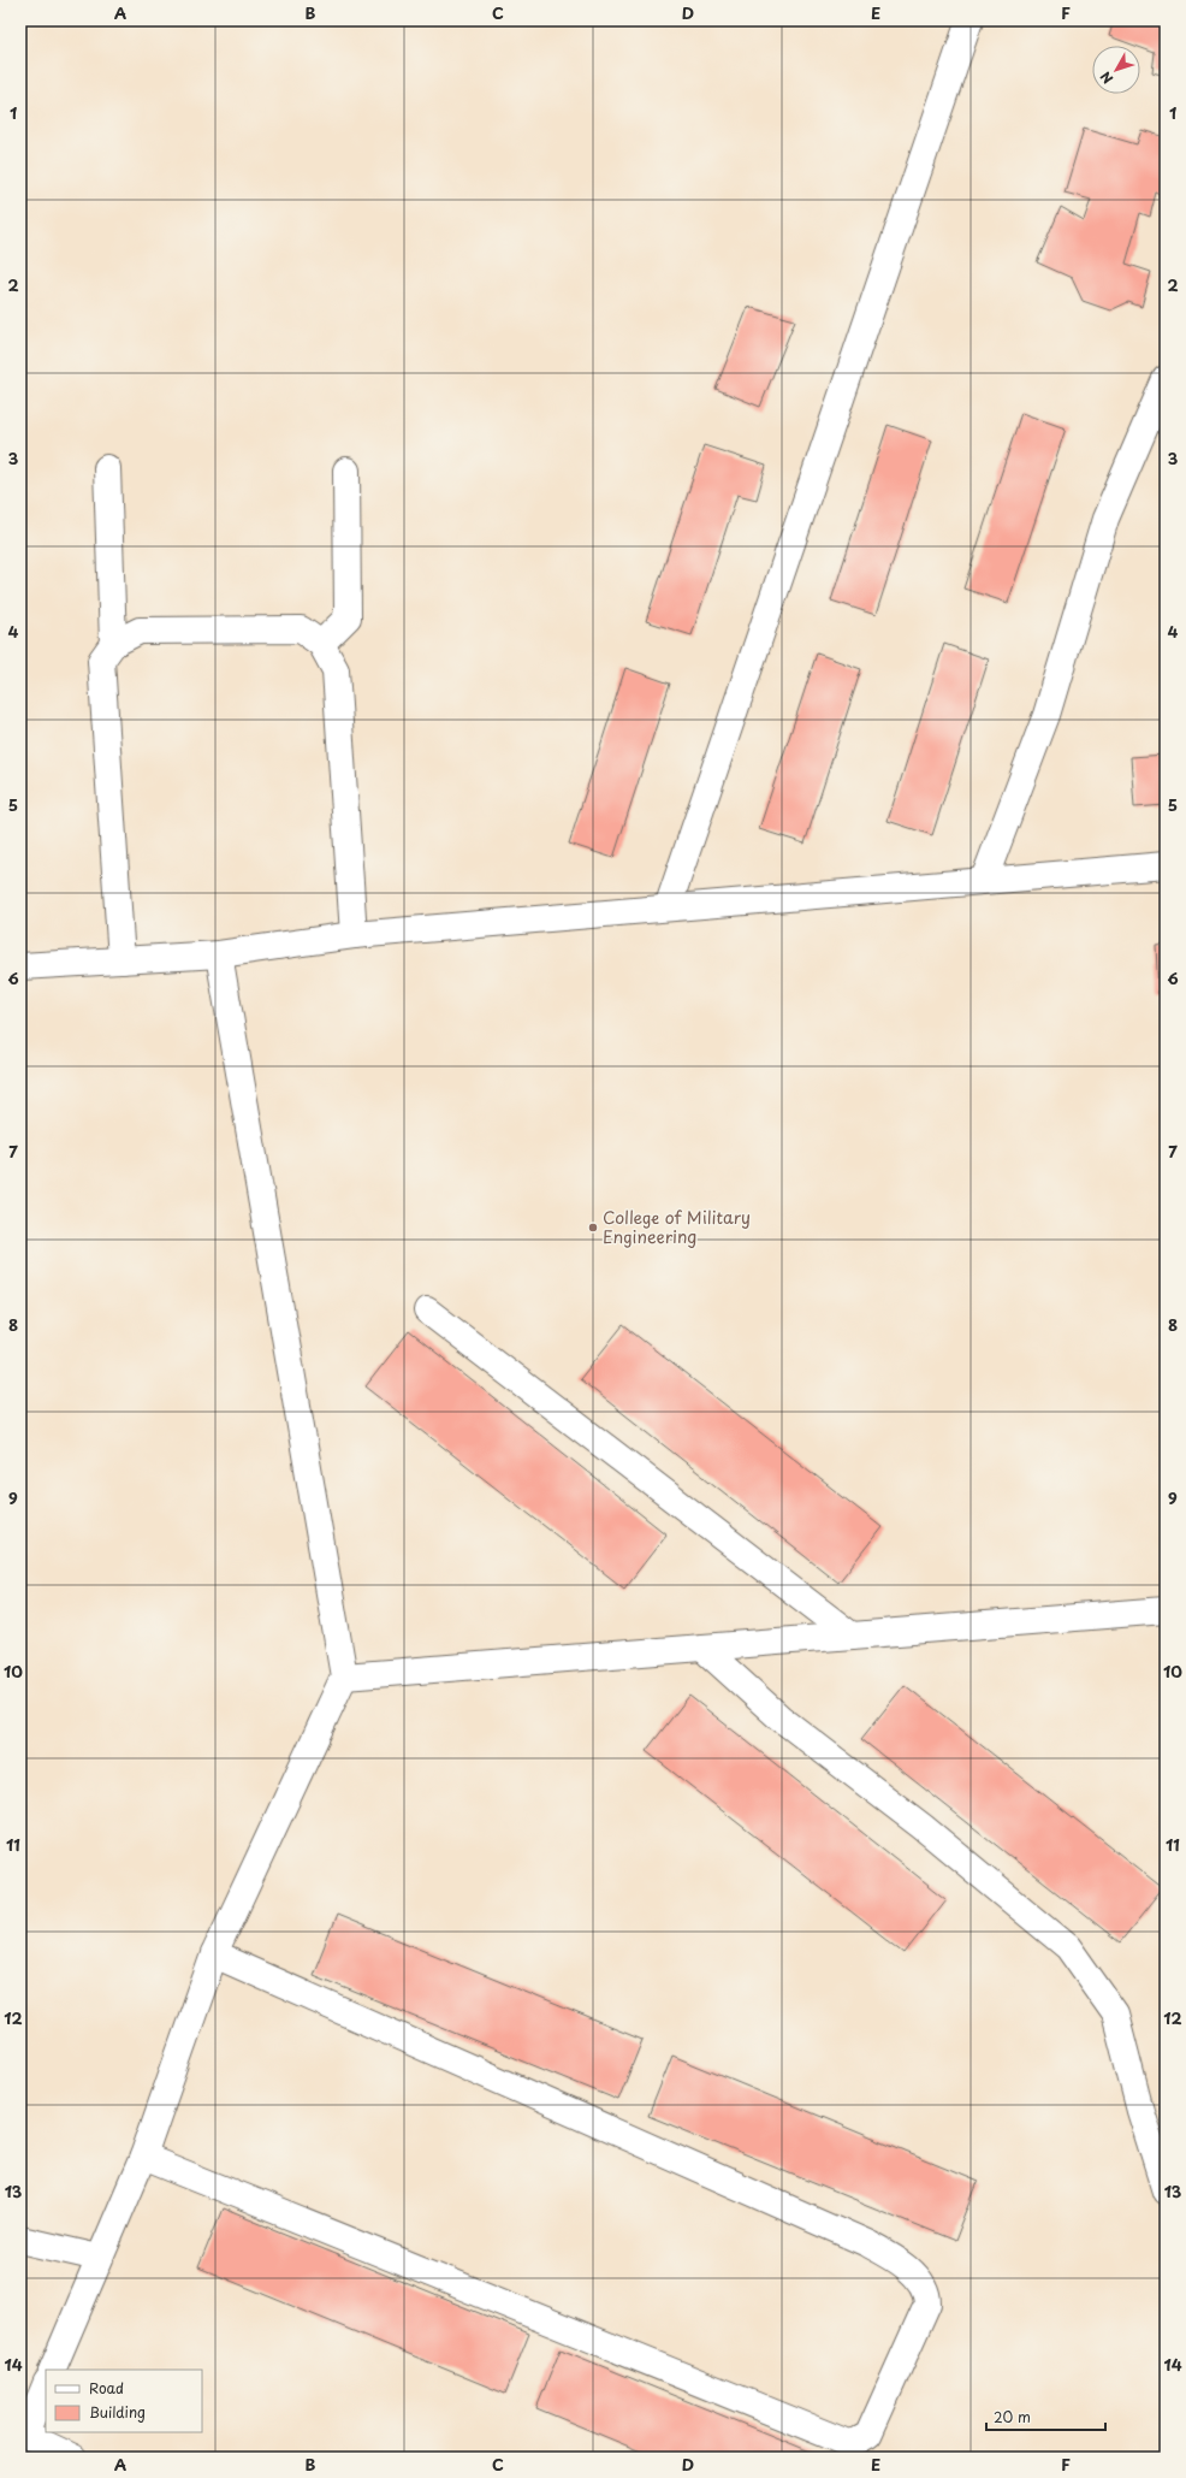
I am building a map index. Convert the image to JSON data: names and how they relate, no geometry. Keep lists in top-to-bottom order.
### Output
{
  "places": ["College of Military Engineering"],
  "legend": ["Road", "Building"],
  "scale_bar": "20 m",
  "north": "bottom left",
  "grid": {
    "columns": [
      "A",
      "B",
      "C",
      "D",
      "E",
      "F"
    ],
    "rows": [
      "1",
      "2",
      "3",
      "4",
      "5",
      "6",
      "7",
      "8",
      "9",
      "10",
      "11",
      "12",
      "13",
      "14"
    ]
  }
}
